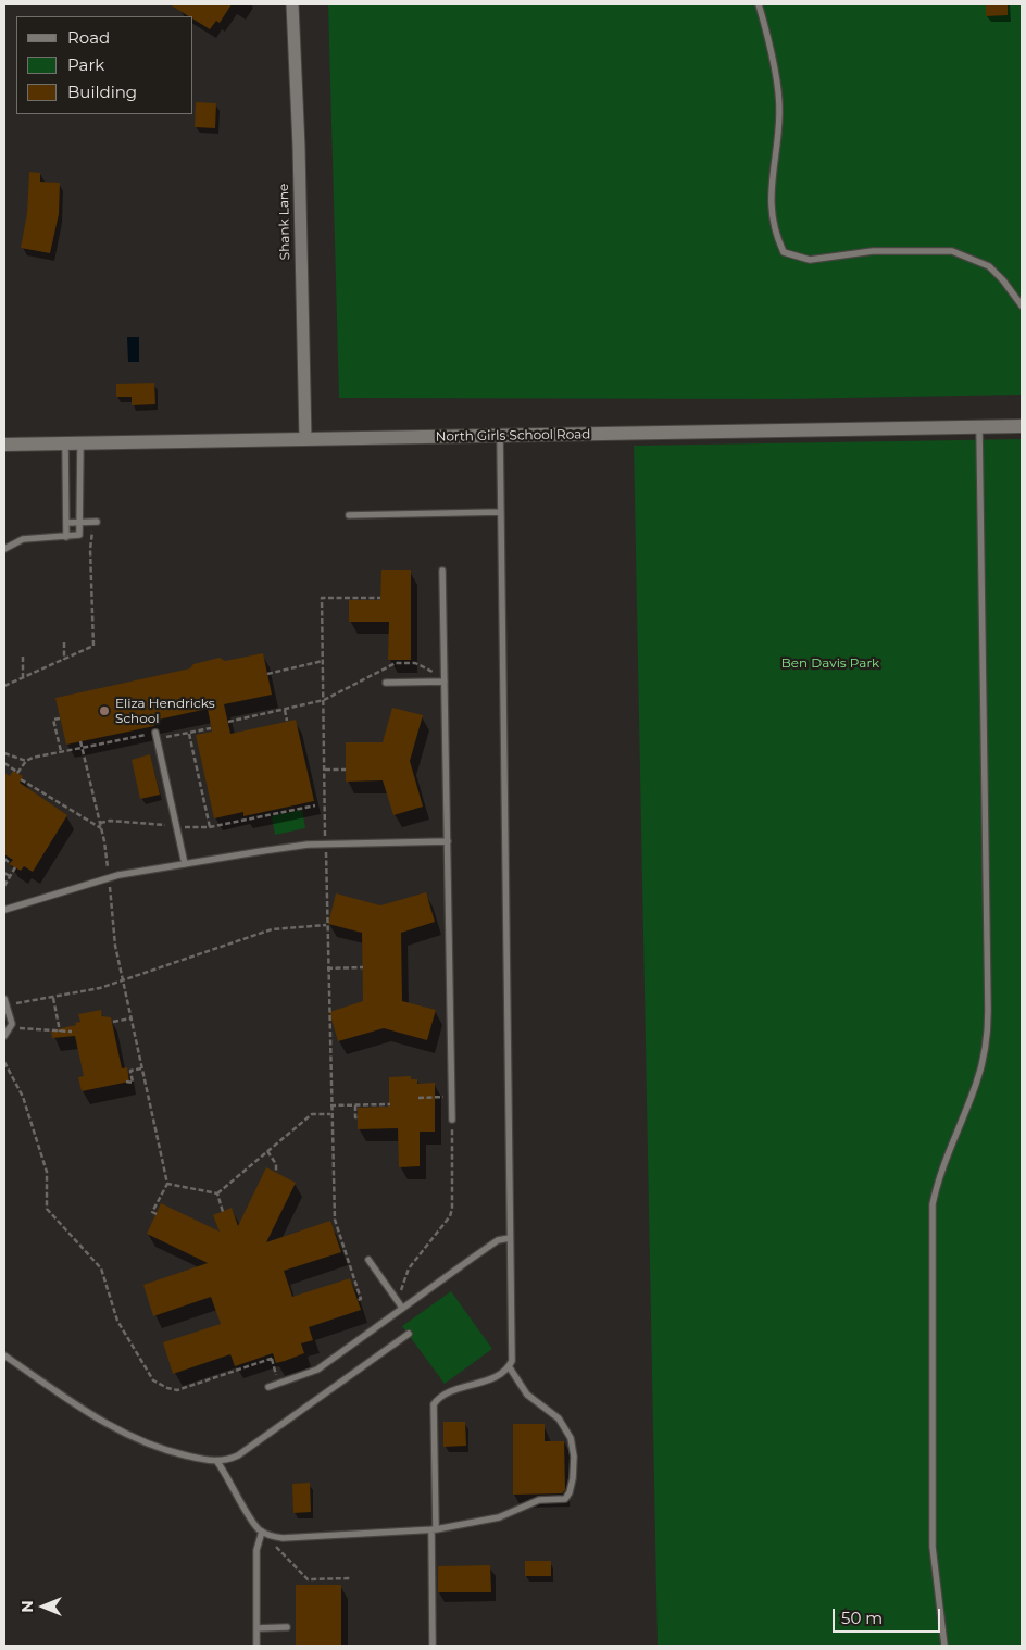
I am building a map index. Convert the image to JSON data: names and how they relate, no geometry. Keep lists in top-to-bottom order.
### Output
{
  "streets": {
    "main road": ["North Girls School Road"],
    "street": ["Shank Lane"]
  },
  "crossings": [
    ["Shank Lane", "North Girls School Road"]
  ],
  "parks": ["Ben Davis Park"],
  "places": ["Eliza Hendricks School"],
  "legend": ["Road", "Park", "Building"],
  "scale_bar": "50 m",
  "north": "left"
}
